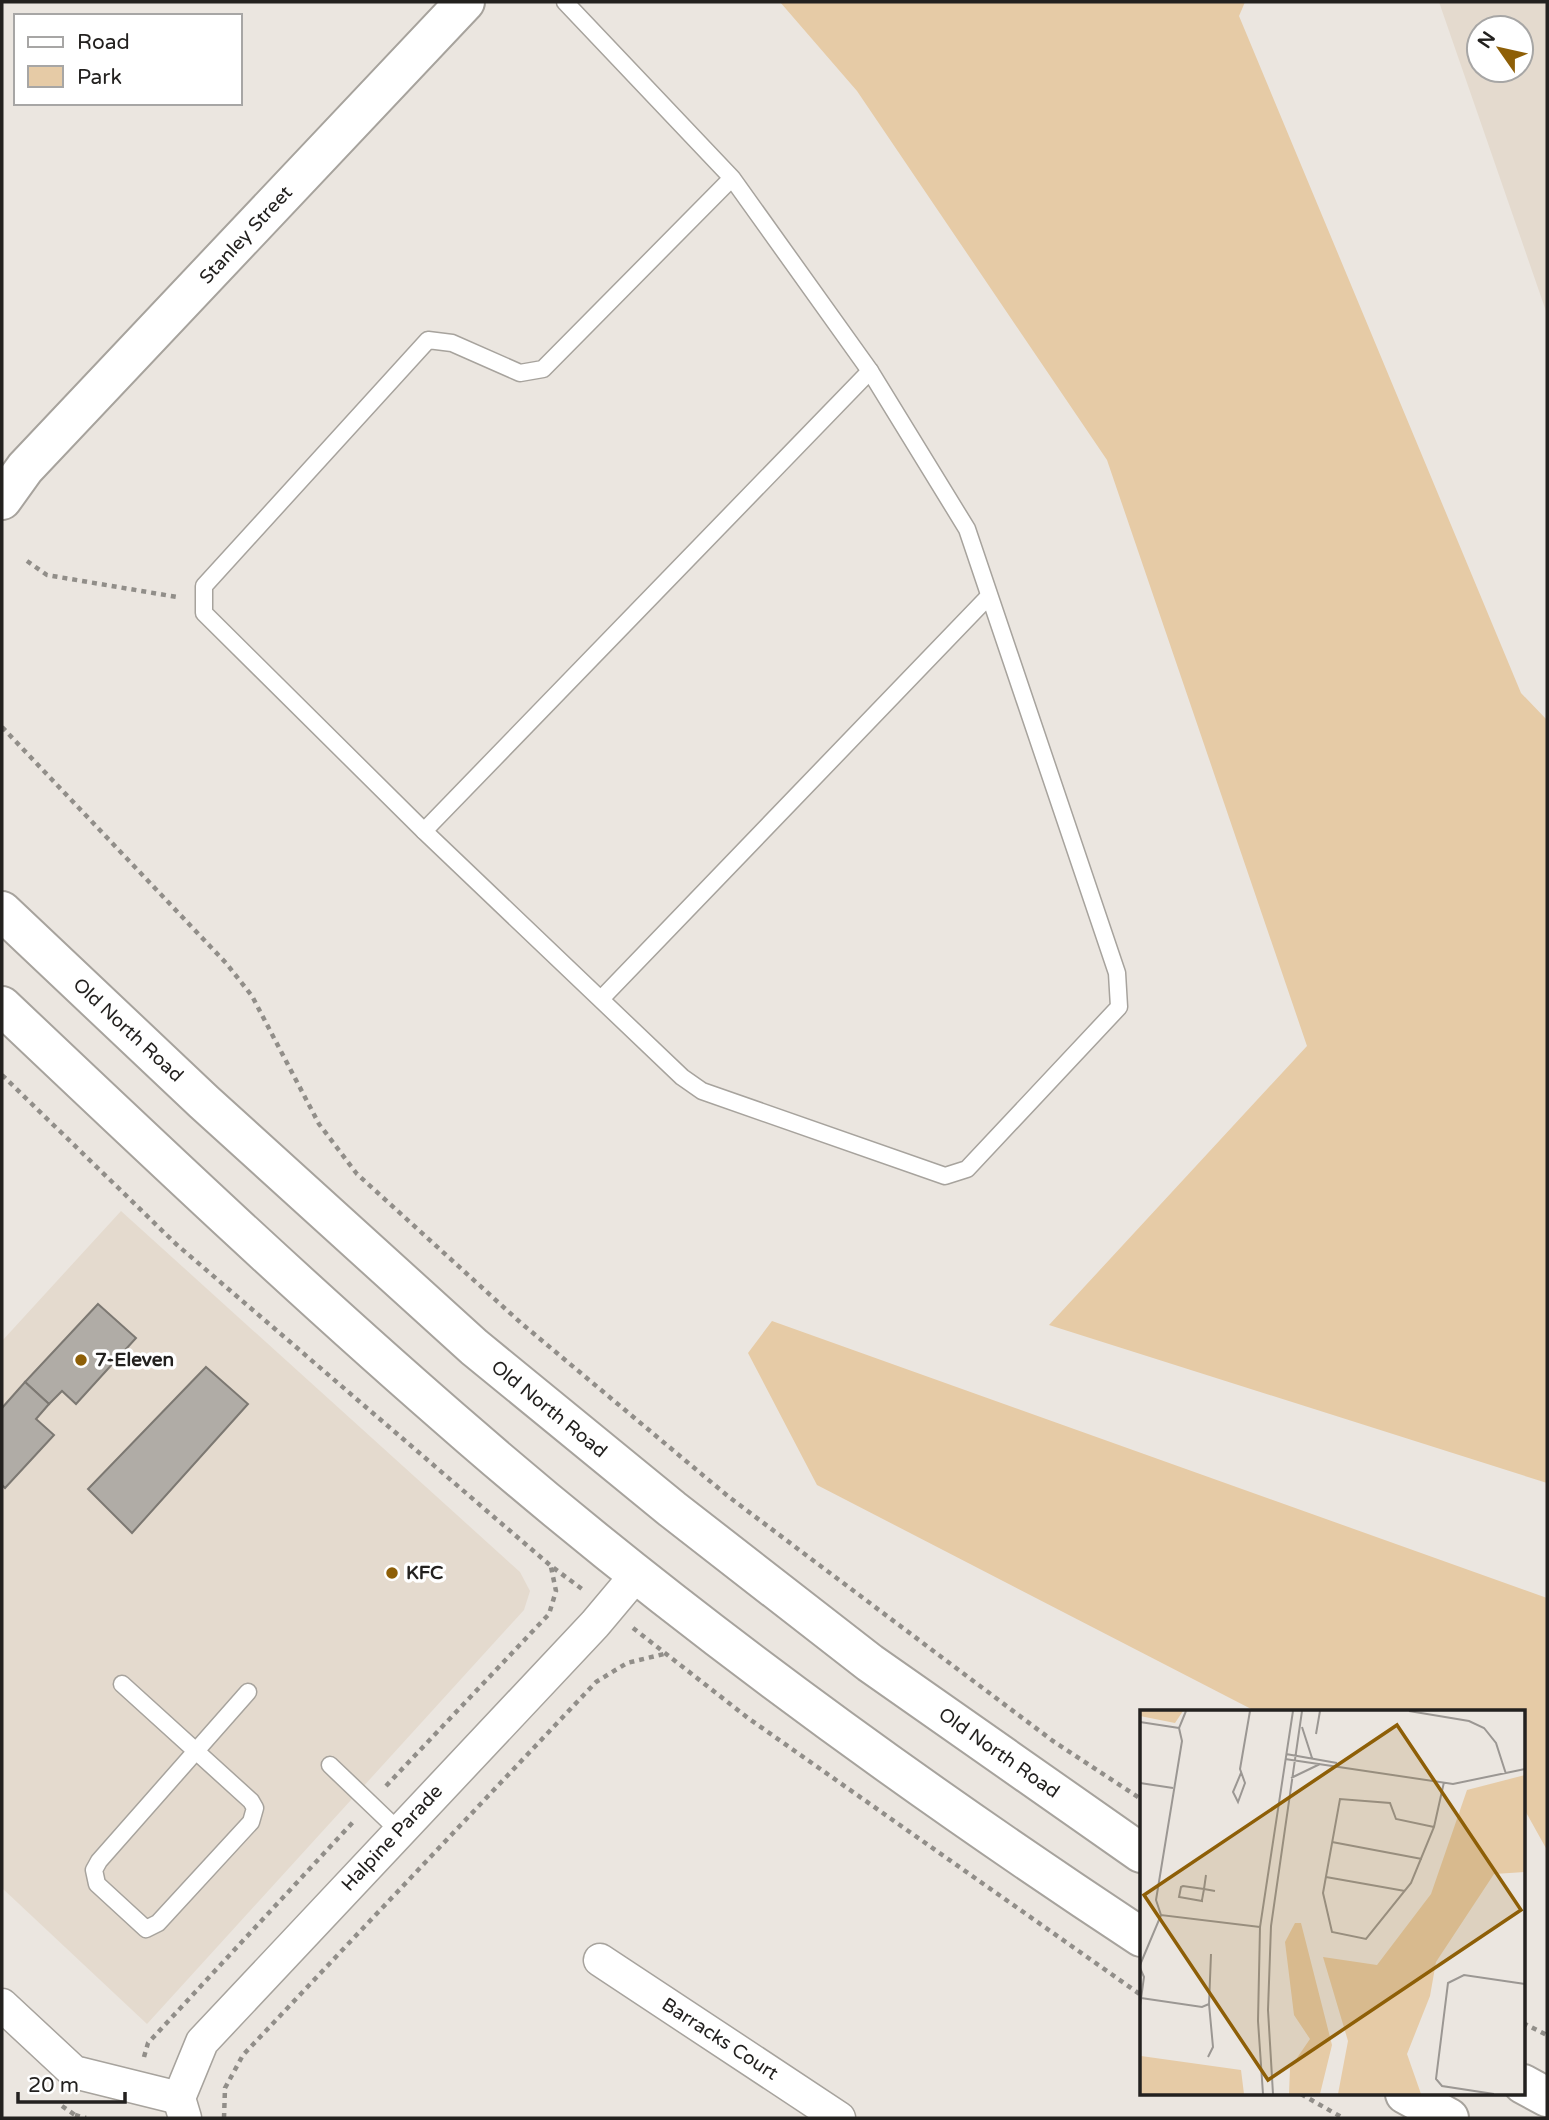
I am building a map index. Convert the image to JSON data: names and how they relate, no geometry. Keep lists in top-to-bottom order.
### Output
{
  "streets": {
    "main road": ["Stanley Street", "Old North Road"],
    "street": ["Halpine Parade", "Barracks Court"]
  },
  "places": ["7-Eleven", "KFC"],
  "legend": ["Road", "Park"],
  "scale_bar": "20 m",
  "north": "top left"
}
